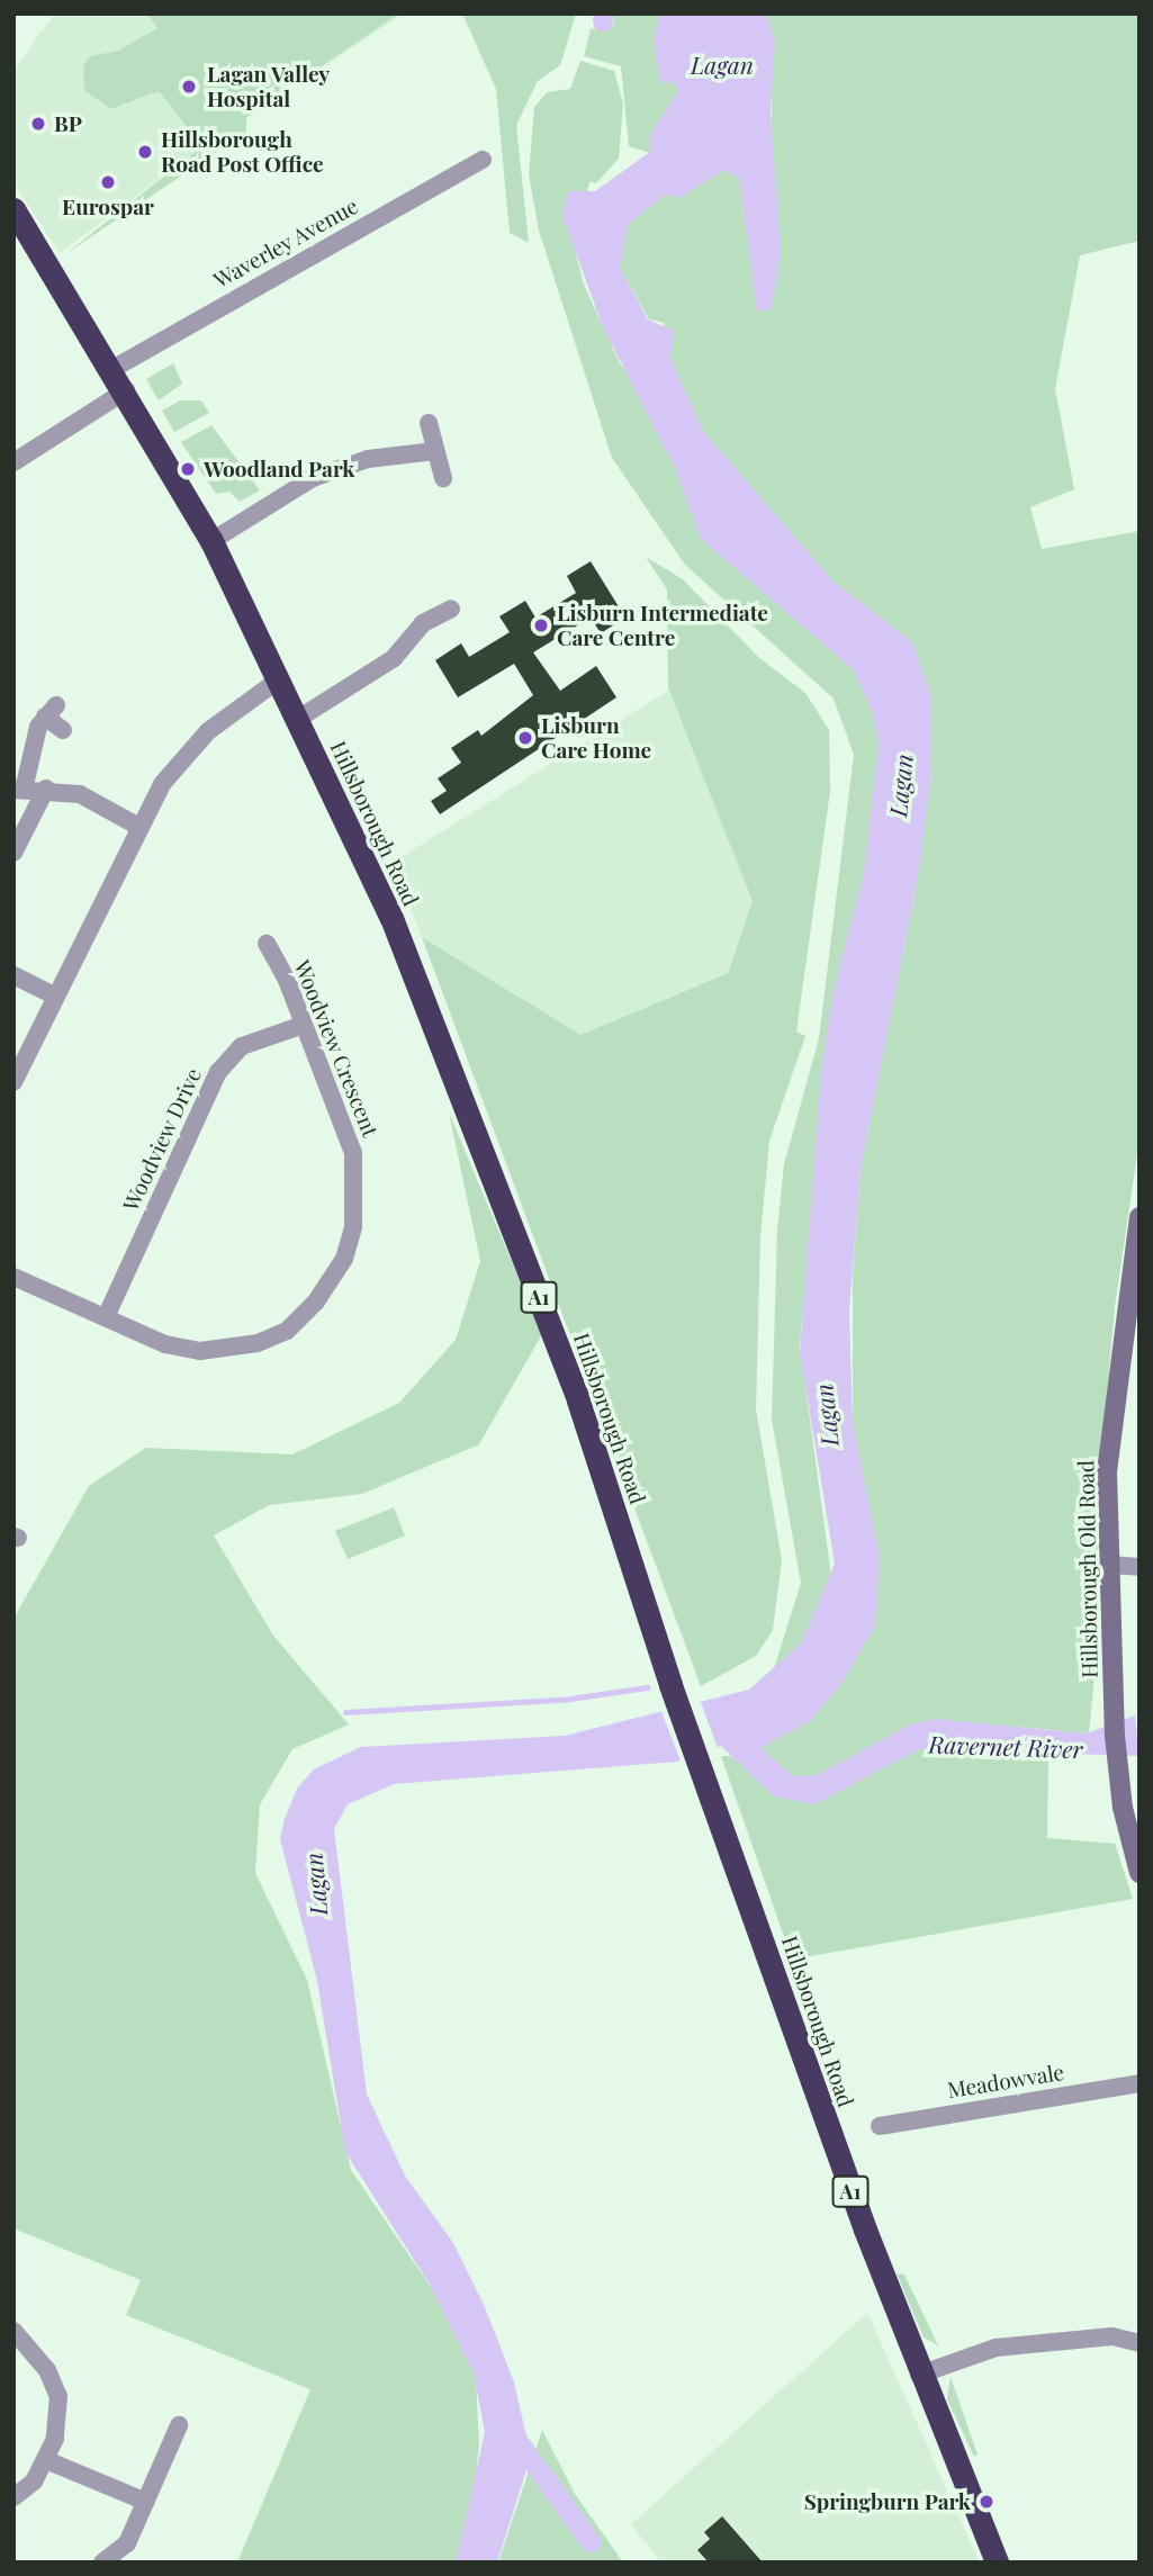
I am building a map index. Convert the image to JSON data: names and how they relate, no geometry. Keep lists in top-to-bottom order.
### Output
{
  "streets": {
    "highway": ["Hillsborough Road", "A1"],
    "street": [
      "Waverley Avenue",
      "Woodview Crescent",
      "Woodview Drive",
      "Hillsborough Old Road",
      "Meadowvale"
    ]
  },
  "crossings": [
    ["Waverley Avenue", "Hillsborough Road"],
    ["Woodview Crescent", "Woodview Drive"]
  ],
  "water": ["Lagan", "Ravernet River"],
  "places": [
    "Lagan Valley Hospital",
    "BP",
    "Hillsborough Road Post Office",
    "Eurospar",
    "Woodland Park",
    "Lisburn Intermediate Care Centre",
    "Lisburn Care Home",
    "Springburn Park"
  ]
}
